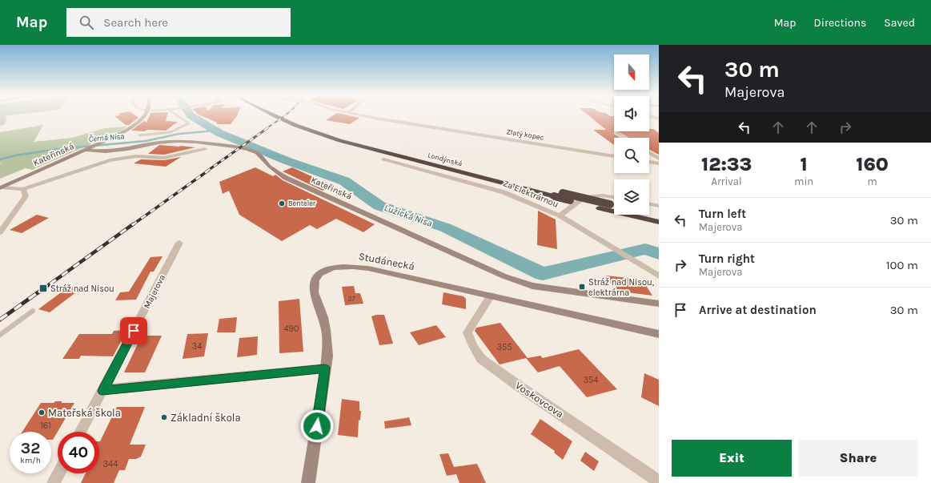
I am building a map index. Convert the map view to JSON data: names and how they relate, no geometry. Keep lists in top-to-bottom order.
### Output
{
  "streets": {
    "highway": ["Londýnská"],
    "street": [
      "Zlatý kopec",
      "Kateřinská",
      "Za Elektrárnou",
      "Studánecká",
      "Majerova",
      "Voskovcova"
    ]
  },
  "crossings": [
    ["Studánecká", "Voskovcova"]
  ],
  "water": ["Černá Nisa", "Lužická Nisa"],
  "places": {
    "other": ["Benteler", "Mateřská škola", "Základní škola"],
    "transit": ["Stráž nad Nisou, elektrárna", "Stráž nad Nisou"]
  },
  "house_numbers": [
    "37",
    "490",
    "34",
    "355",
    "354",
    "161",
    "344"
  ],
  "north": "bottom",
  "page": {
    "header": "Map",
    "search": "Search here",
    "nav": ["Map", "Directions", "Saved"],
    "turn": ["30 m", "Majerova"],
    "eta": [
      "12:33",
      "Arrival",
      "1",
      "min",
      "160",
      "m"
    ],
    "list": [
      {
        "name": "Turn left",
        "note": "Majerova",
        "value": "30 m"
      },
      {
        "name": "Turn right",
        "note": "Majerova",
        "value": "100 m"
      },
      {
        "name": "Arrive at destination",
        "value": "30 m"
      }
    ],
    "speed": "32 km/h",
    "limit": "40",
    "buttons": ["Exit", "Share"]
  }
}
